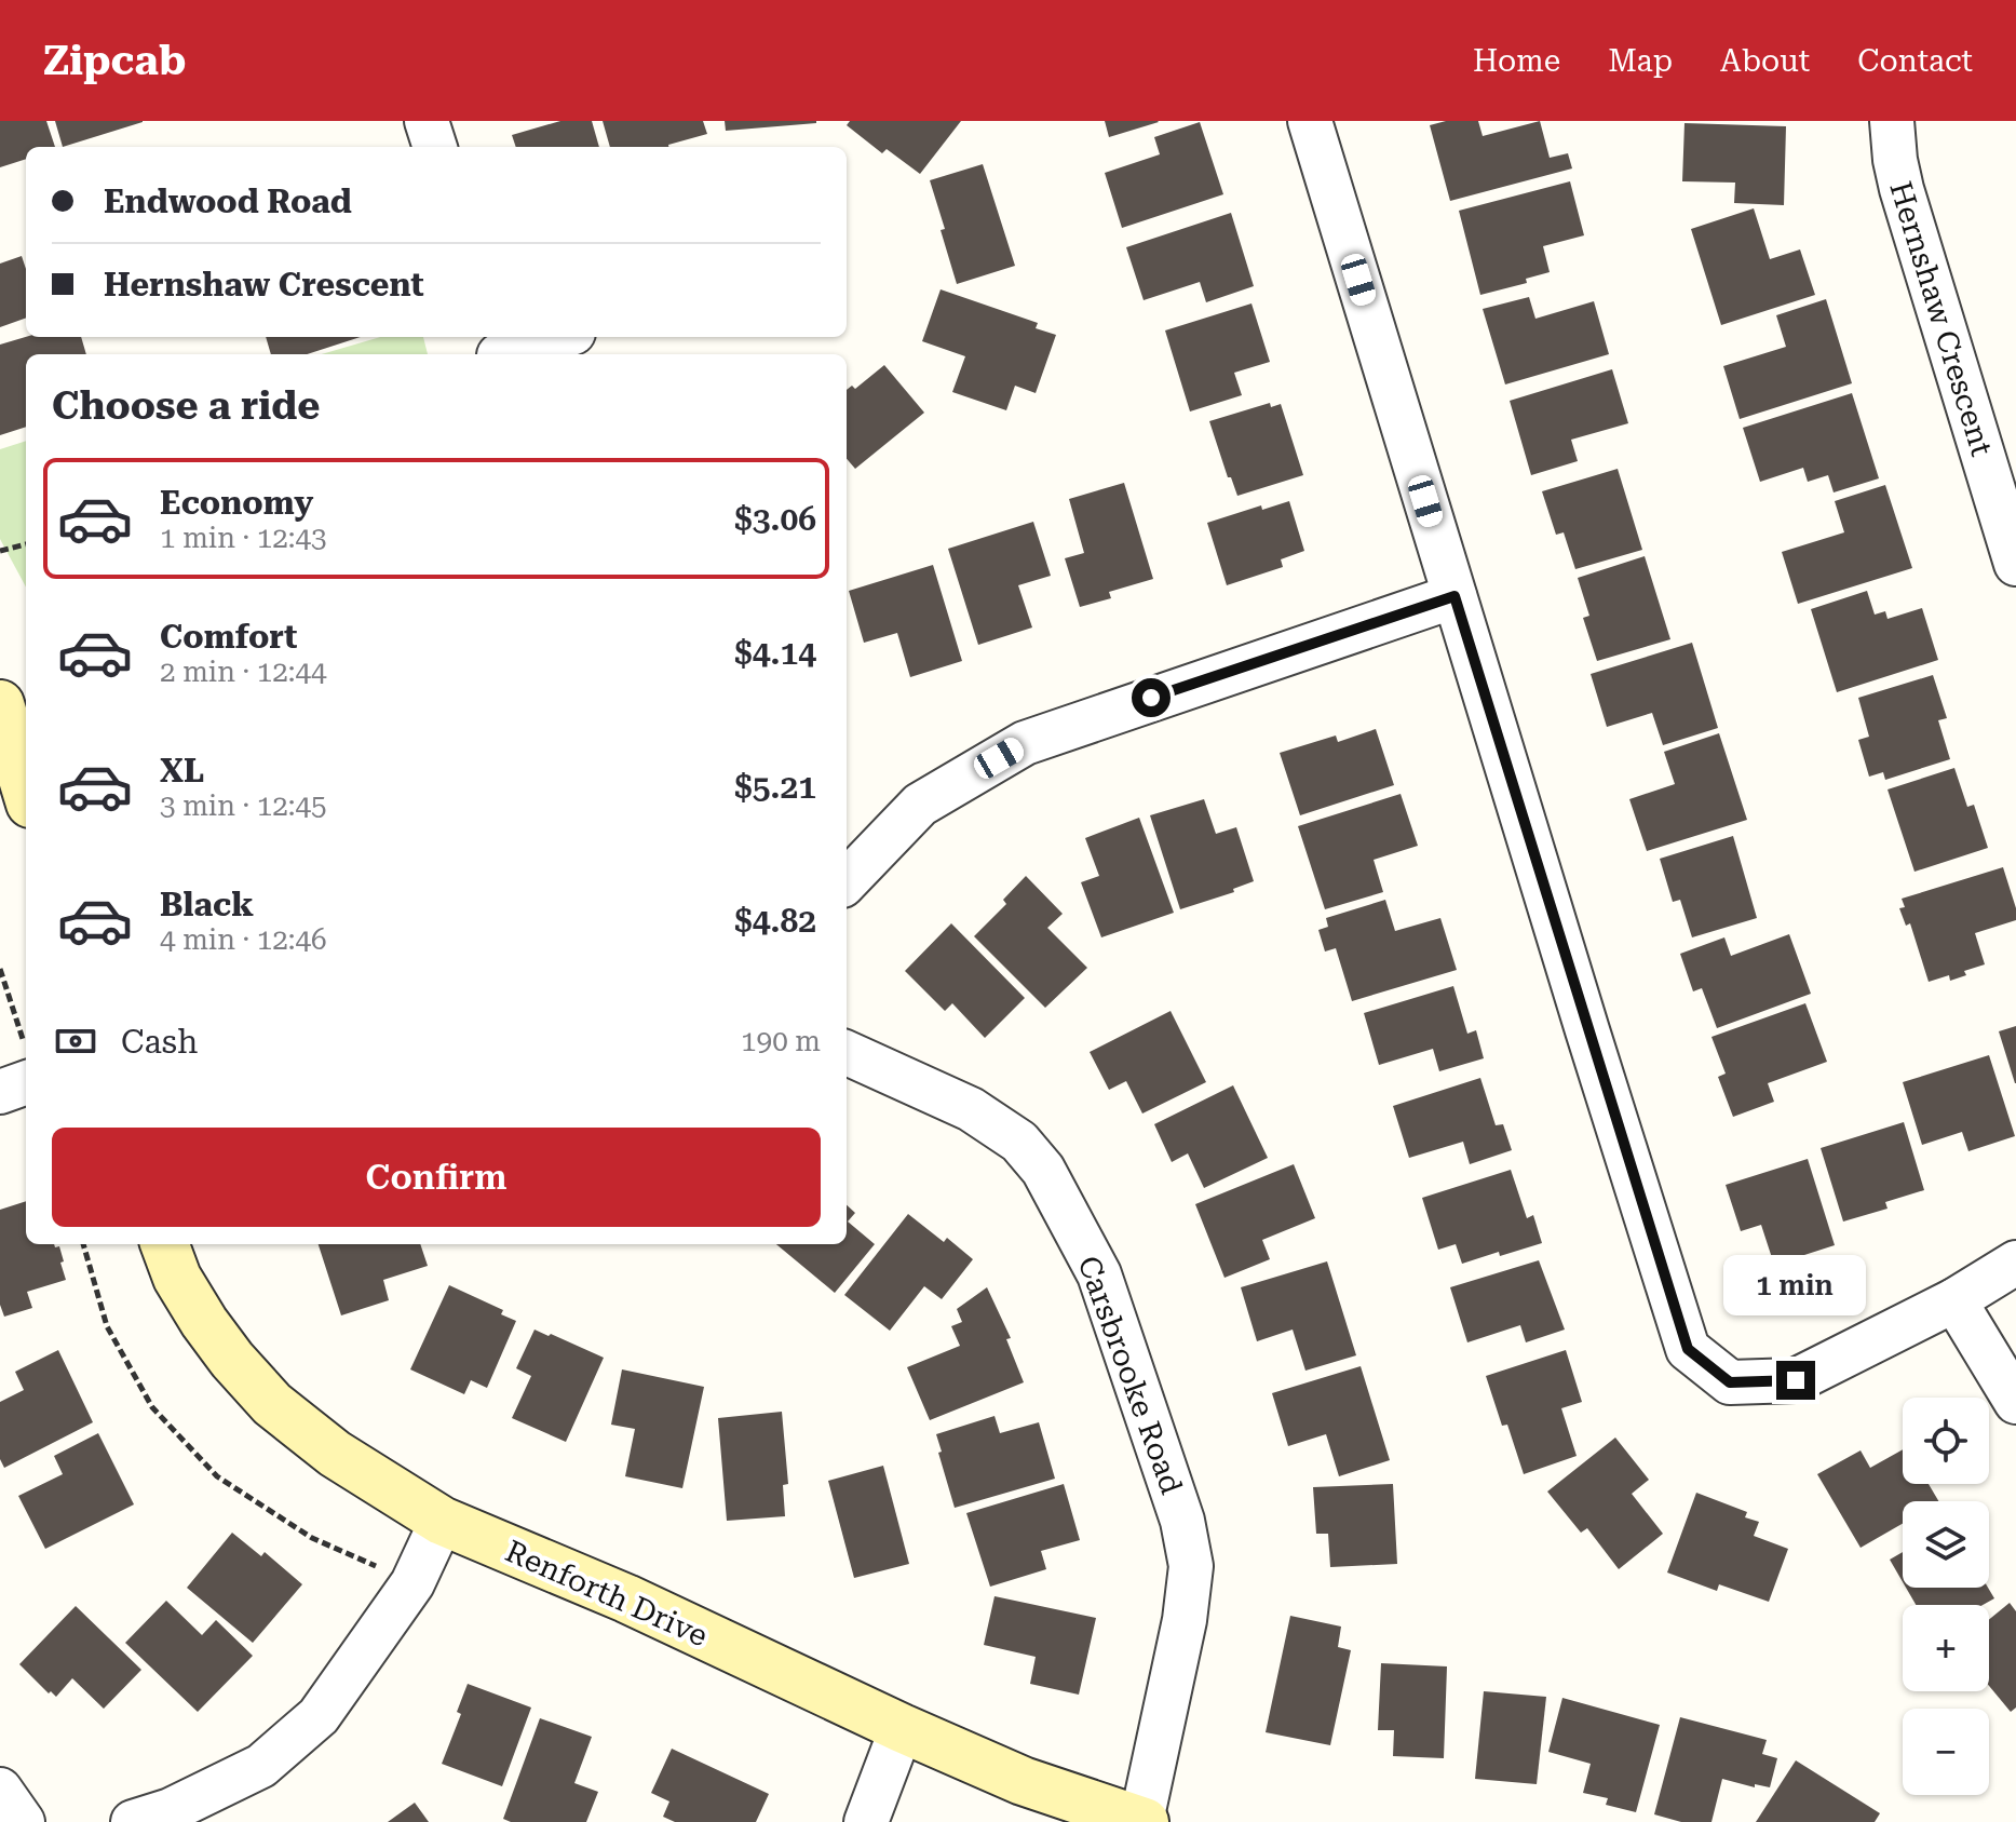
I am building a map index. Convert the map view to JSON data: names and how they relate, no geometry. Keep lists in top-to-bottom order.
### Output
{
  "streets": {
    "street": ["Hernshaw Crescent", "Carsbrooke Road", "Renforth Drive"]
  },
  "crossings": [
    ["Carsbrooke Road", "Renforth Drive"]
  ],
  "page": {
    "header": "Zipcab",
    "nav": [
      "Home",
      "Map",
      "About",
      "Contact"
    ],
    "banner": ["Endwood Road", "Hernshaw Crescent"],
    "heading": "Choose a ride",
    "list": [
      {
        "name": "Economy",
        "note": "1 min · 12:43",
        "value": "$3.06"
      },
      {
        "name": "Comfort",
        "note": "2 min · 12:44",
        "value": "$4.14"
      },
      {
        "name": "XL",
        "note": "3 min · 12:45",
        "value": "$5.21"
      },
      {
        "name": "Black",
        "note": "4 min · 12:46",
        "value": "$4.82"
      }
    ],
    "pay": ["Cash", "190 m"],
    "buttons": "Confirm",
    "bubble": "1 min",
    "map_buttons": ["+", "−"]
  }
}
